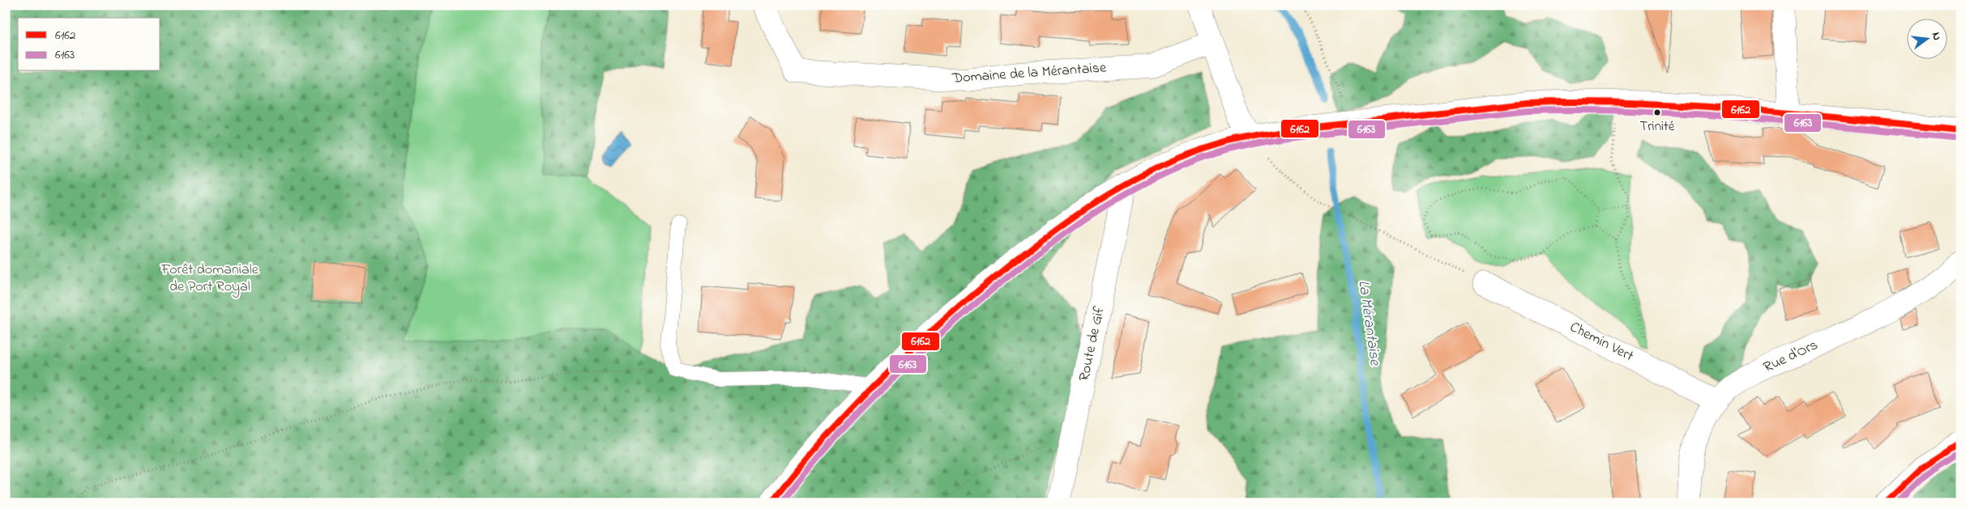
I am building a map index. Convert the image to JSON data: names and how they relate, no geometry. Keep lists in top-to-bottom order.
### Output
{
  "streets": {
    "street": [
      "Domaine de la Mérantaise",
      "Chemin Vert",
      "Route de Gif",
      "Rue d'Ors"
    ]
  },
  "crossings": [
    ["Chemin Vert", "Rue d'Ors"]
  ],
  "water": ["La Mérantaise"],
  "parks": ["Forêt domaniale de Port Royal"],
  "places": ["Trinité"],
  "lines": ["transit line 6162", "transit line 6163"],
  "legend": ["6162", "6163"],
  "north": "right"
}
